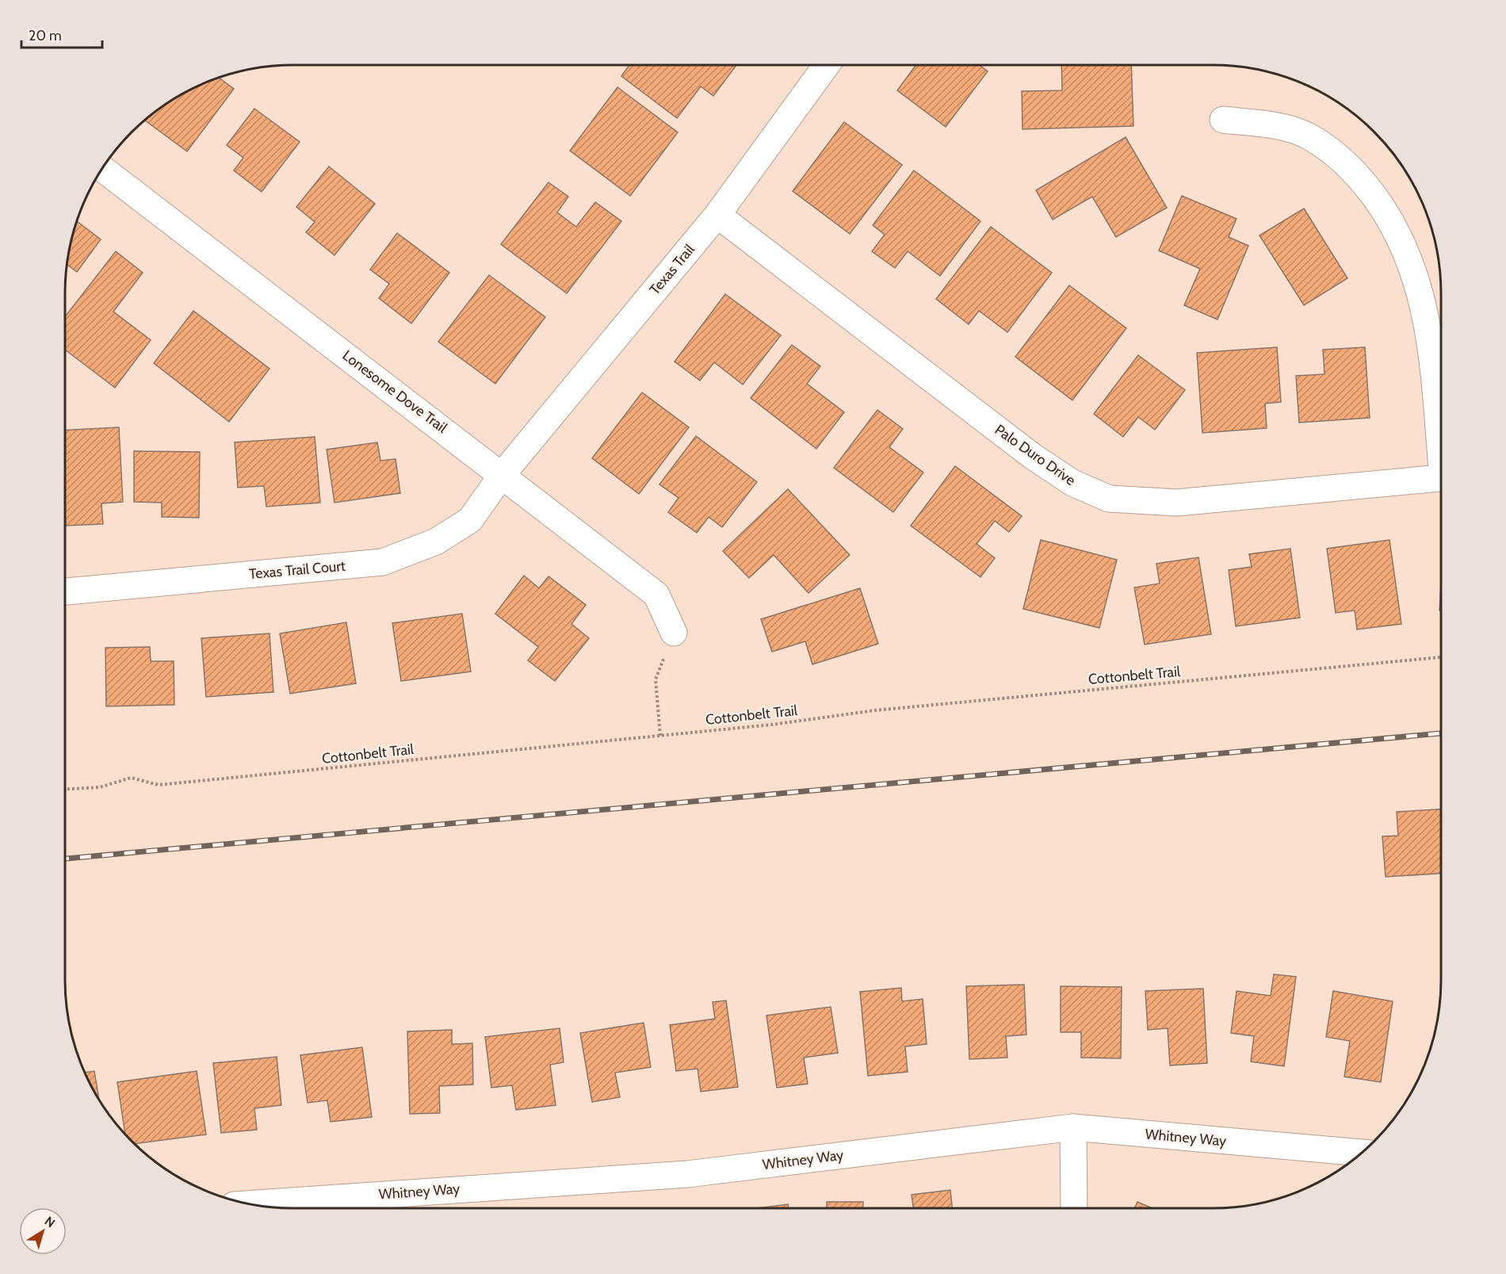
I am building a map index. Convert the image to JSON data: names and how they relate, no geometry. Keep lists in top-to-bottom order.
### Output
{
  "streets": {
    "street": [
      "Texas Trail",
      "Lonesome Dove Trail",
      "Palo Duro Drive",
      "Texas Trail Court",
      "Whitney Way"
    ],
    "path": ["Cottonbelt Trail"]
  },
  "crossings": [
    ["Texas Trail", "Lonesome Dove Trail"],
    ["Texas Trail", "Palo Duro Drive"],
    ["Texas Trail", "Texas Trail Court"],
    ["Lonesome Dove Trail", "Texas Trail Court"]
  ],
  "scale_bar": "20 m",
  "north": "top right"
}
